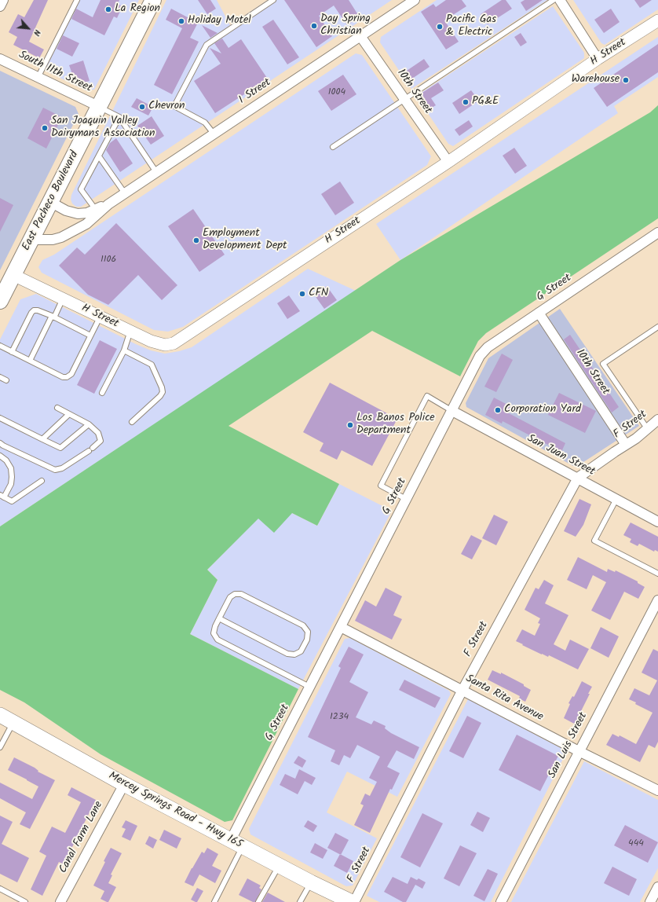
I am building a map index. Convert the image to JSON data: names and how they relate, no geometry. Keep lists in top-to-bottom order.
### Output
{
  "streets": {
    "highway": ["East Pacheco Boulevard"],
    "main road": ["Mercey Springs Road - Hwy 165"],
    "street": [
      "H Street",
      "South 11th Street",
      "I Street",
      "10th Street",
      "G Street",
      "F Street",
      "San Juan Street",
      "Santa Rita Avenue",
      "San Luis Street",
      "Canal Farm Lane"
    ]
  },
  "crossings": [
    ["H Street", "10th Street"],
    ["H Street", "East Pacheco Boulevard"],
    ["South 11th Street", "East Pacheco Boulevard"],
    ["I Street", "10th Street"],
    ["I Street", "East Pacheco Boulevard"],
    ["10th Street", "G Street"],
    ["10th Street", "F Street"],
    ["G Street", "San Juan Street"],
    ["G Street", "Santa Rita Avenue"],
    ["G Street", "Mercey Springs Road - Hwy 165"],
    ["F Street", "San Juan Street"],
    ["F Street", "Santa Rita Avenue"],
    ["F Street", "Mercey Springs Road - Hwy 165"],
    ["Santa Rita Avenue", "San Luis Street"],
    ["Mercey Springs Road - Hwy 165", "Canal Farm Lane"]
  ],
  "places": [
    "La Region",
    "Holiday Motel",
    "Day Spring Christian",
    "Pacific Gas & Electric",
    "Warehouse",
    "PG&E",
    "Chevron",
    "San Joaquin Valley Dairymans Association",
    "Employment Development Dept",
    "CFN",
    "Corporation Yard",
    "Los Banos Police Department"
  ],
  "house_numbers": [
    "1004",
    "1106",
    "1234",
    "444"
  ],
  "north": "bottom right"
}
